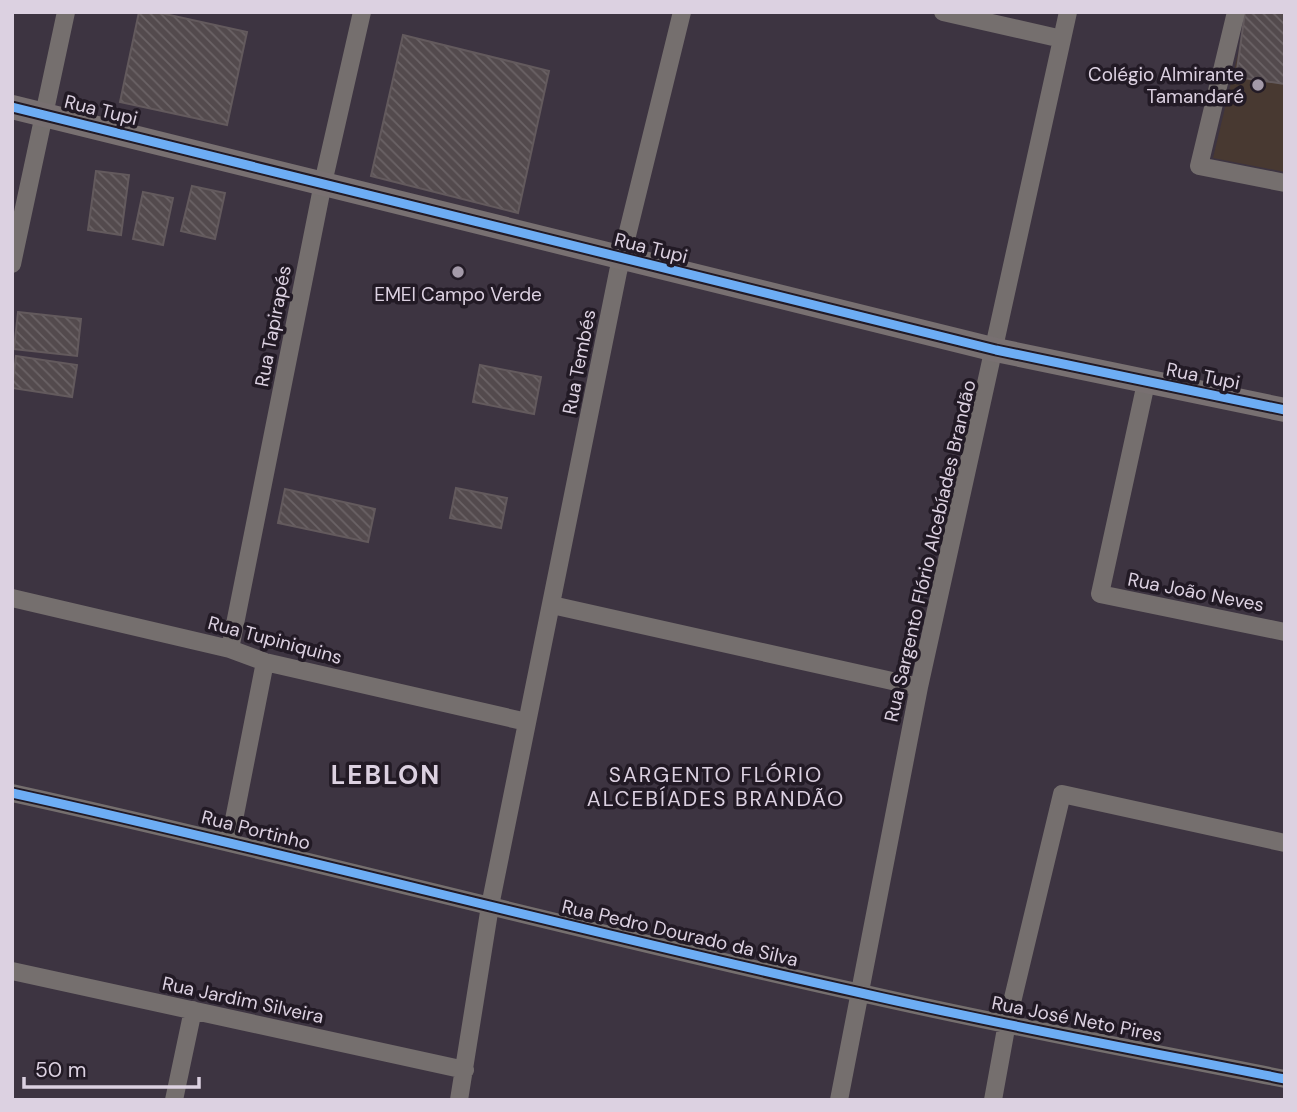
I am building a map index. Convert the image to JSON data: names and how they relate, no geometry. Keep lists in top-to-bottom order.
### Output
{
  "streets": {
    "street": [
      "Rua Tupi",
      "Rua Tapirapés",
      "Rua Tembés",
      "Rua Sargento Flório Alcebíades Brandão",
      "Rua João Neves",
      "Rua Tupiniquins",
      "Rua Portinho",
      "Rua Pedro Dourado da Silva",
      "Rua Jardim Silveira",
      "Rua José Neto Pires"
    ]
  },
  "crossings": [
    ["Rua Tupi", "Rua Tapirapés"],
    ["Rua Tupi", "Rua Tembés"],
    ["Rua Tupi", "Rua Sargento Flório Alcebíades Brandão"],
    ["Rua Tupi", "Rua João Neves"],
    ["Rua Tapirapés", "Rua Tupiniquins"],
    ["Rua Tembés", "Rua Tupiniquins"],
    ["Rua Tembés", "Rua Portinho"],
    ["Rua Tembés", "Rua Pedro Dourado da Silva"],
    ["Rua Tembés", "Rua Jardim Silveira"],
    ["Rua Sargento Flório Alcebíades Brandão", "Rua Pedro Dourado da Silva"],
    ["Rua Sargento Flório Alcebíades Brandão", "Rua José Neto Pires"],
    ["Rua Portinho", "Rua Pedro Dourado da Silva"],
    ["Rua Pedro Dourado da Silva", "Rua José Neto Pires"]
  ],
  "districts": ["LEBLON", "SARGENTO FLÓRIO ALCEBÍADES BRANDÃO"],
  "places": ["Colégio Almirante Tamandaré", "EMEI Campo Verde"],
  "scale_bar": "50 m"
}
